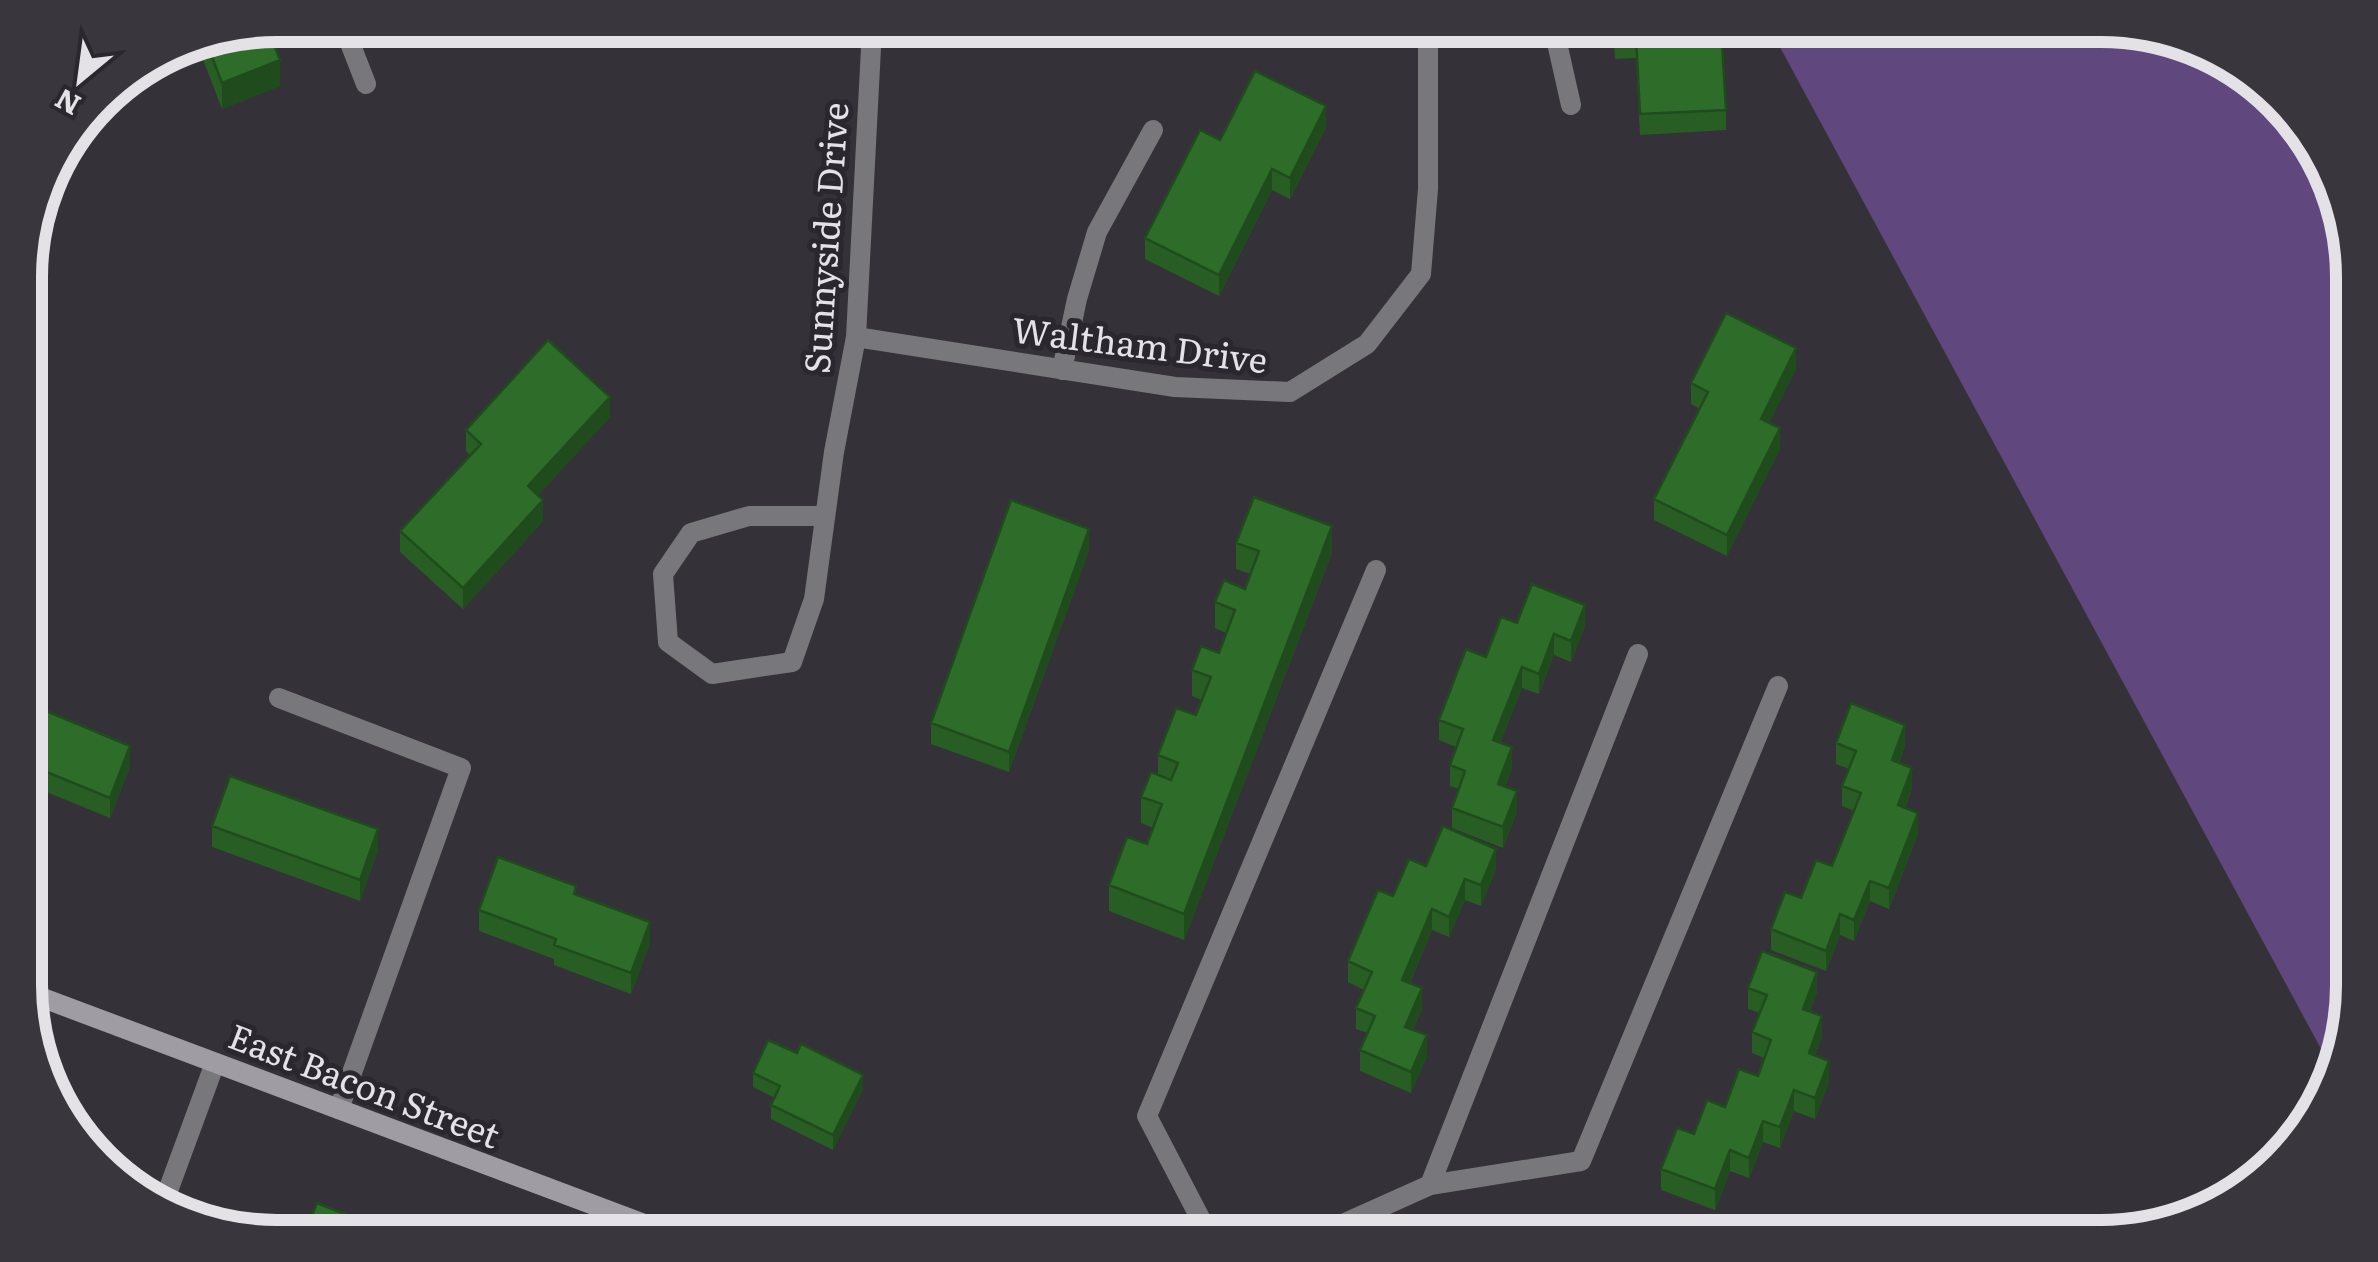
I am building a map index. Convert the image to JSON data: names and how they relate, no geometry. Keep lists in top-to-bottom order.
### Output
{
  "streets": {
    "main road": ["East Bacon Street"],
    "street": ["Sunnyside Drive", "Waltham Drive"]
  },
  "crossings": [
    ["Sunnyside Drive", "Waltham Drive"]
  ],
  "north": "bottom left"
}
